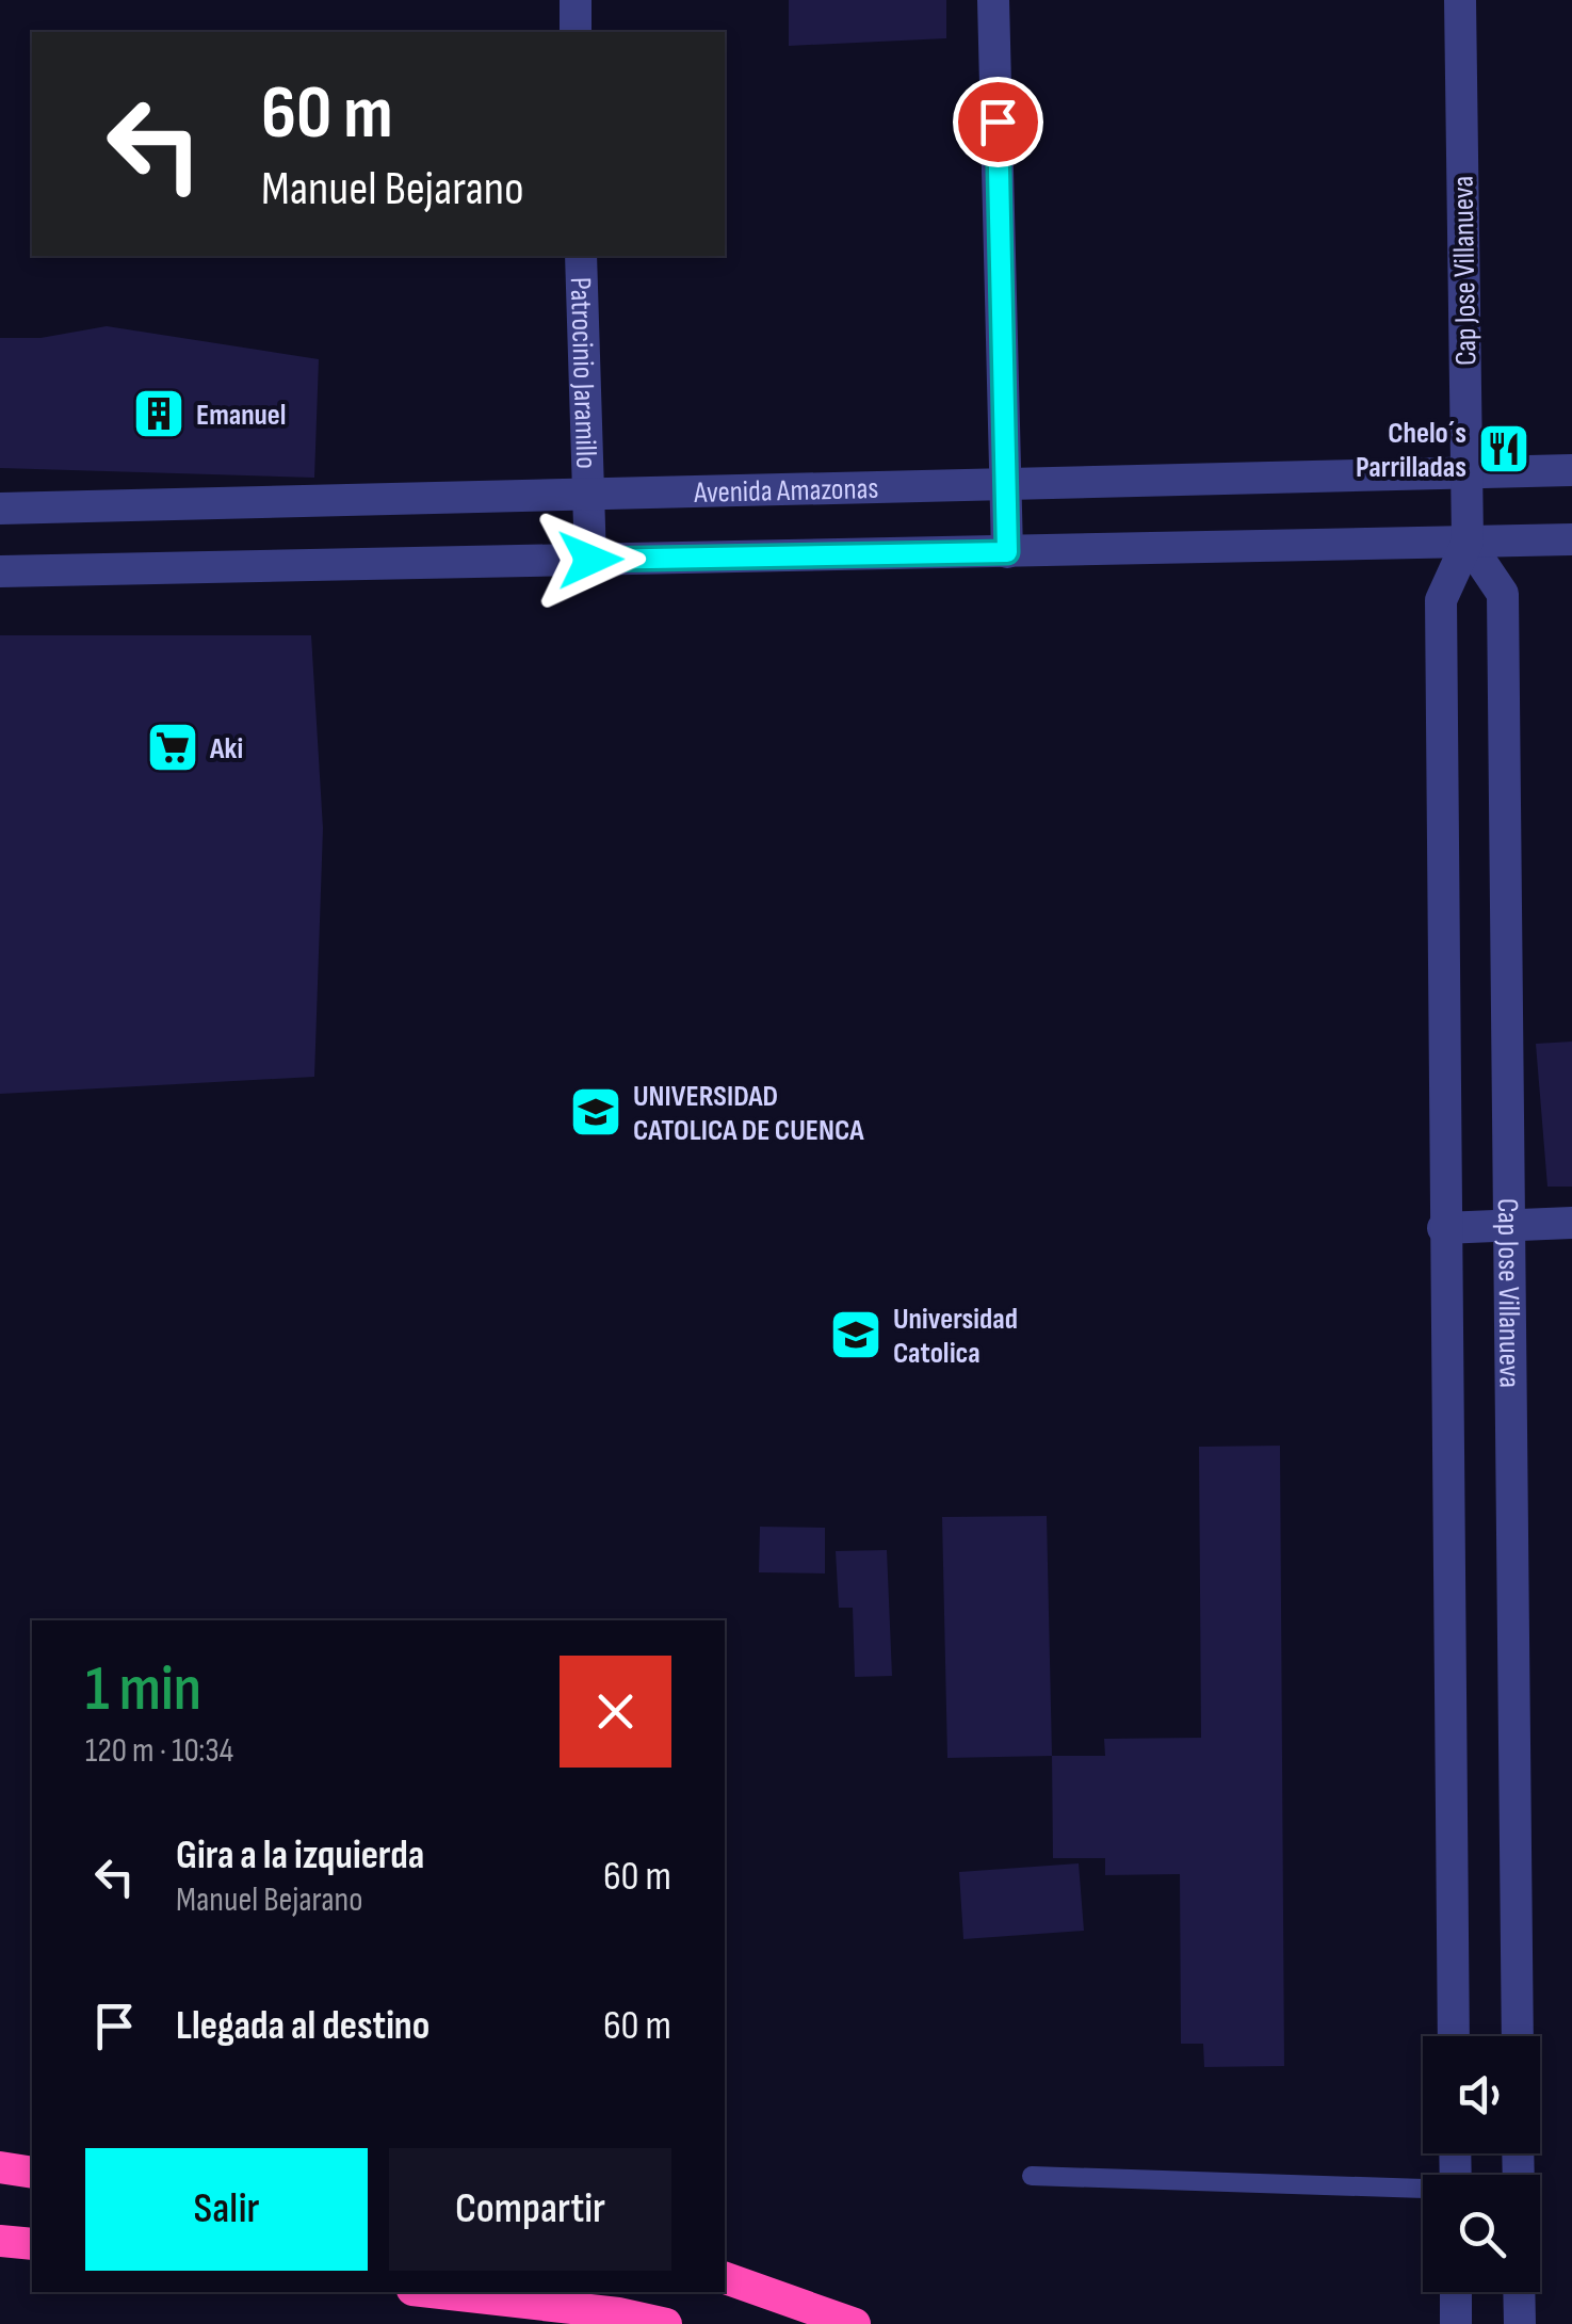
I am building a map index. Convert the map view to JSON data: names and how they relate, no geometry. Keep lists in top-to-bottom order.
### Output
{
  "streets": {
    "street": ["Cap Jose Villanueva", "Patrocinio Jaramillo", "Avenida Amazonas"]
  },
  "crossings": [
    ["Cap Jose Villanueva", "Avenida Amazonas"],
    ["Patrocinio Jaramillo", "Avenida Amazonas"]
  ],
  "places": {
    "building": ["Emanuel"],
    "restaurant": ["Chelo´s Parrilladas"],
    "supermarket": ["Aki"],
    "school or university": ["UNIVERSIDAD CATOLICA DE CUENCA", "Universidad Catolica"]
  },
  "page": {
    "turn": ["60 m", "Manuel Bejarano"],
    "heading": ["1 min", "120 m · 10:34"],
    "list": [
      {
        "name": "Gira a la izquierda",
        "note": "Manuel Bejarano",
        "value": "60 m"
      },
      {
        "name": "Llegada al destino",
        "value": "60 m"
      }
    ],
    "buttons": ["Salir", "Compartir"]
  }
}
